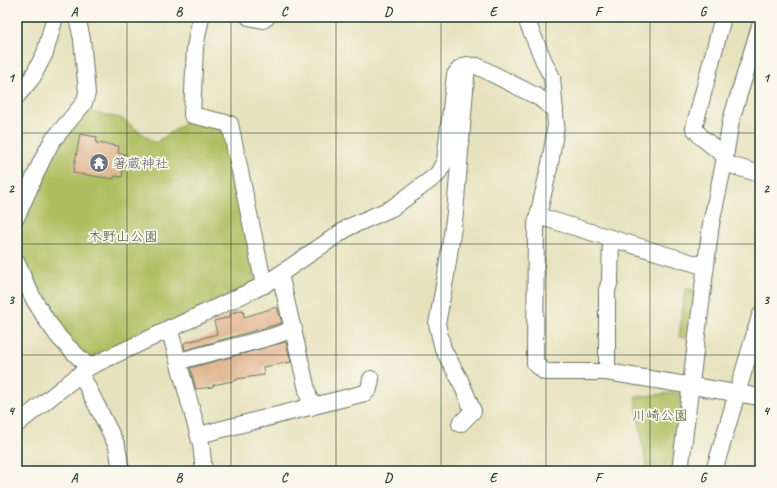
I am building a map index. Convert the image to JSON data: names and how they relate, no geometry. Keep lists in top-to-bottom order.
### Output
{
  "parks": ["木野山公園", "川崎公園"],
  "places": {
    "temple": ["箸蔵神社"]
  },
  "grid": {
    "columns": [
      "A",
      "B",
      "C",
      "D",
      "E",
      "F",
      "G"
    ],
    "rows": [
      "1",
      "2",
      "3",
      "4"
    ]
  }
}
